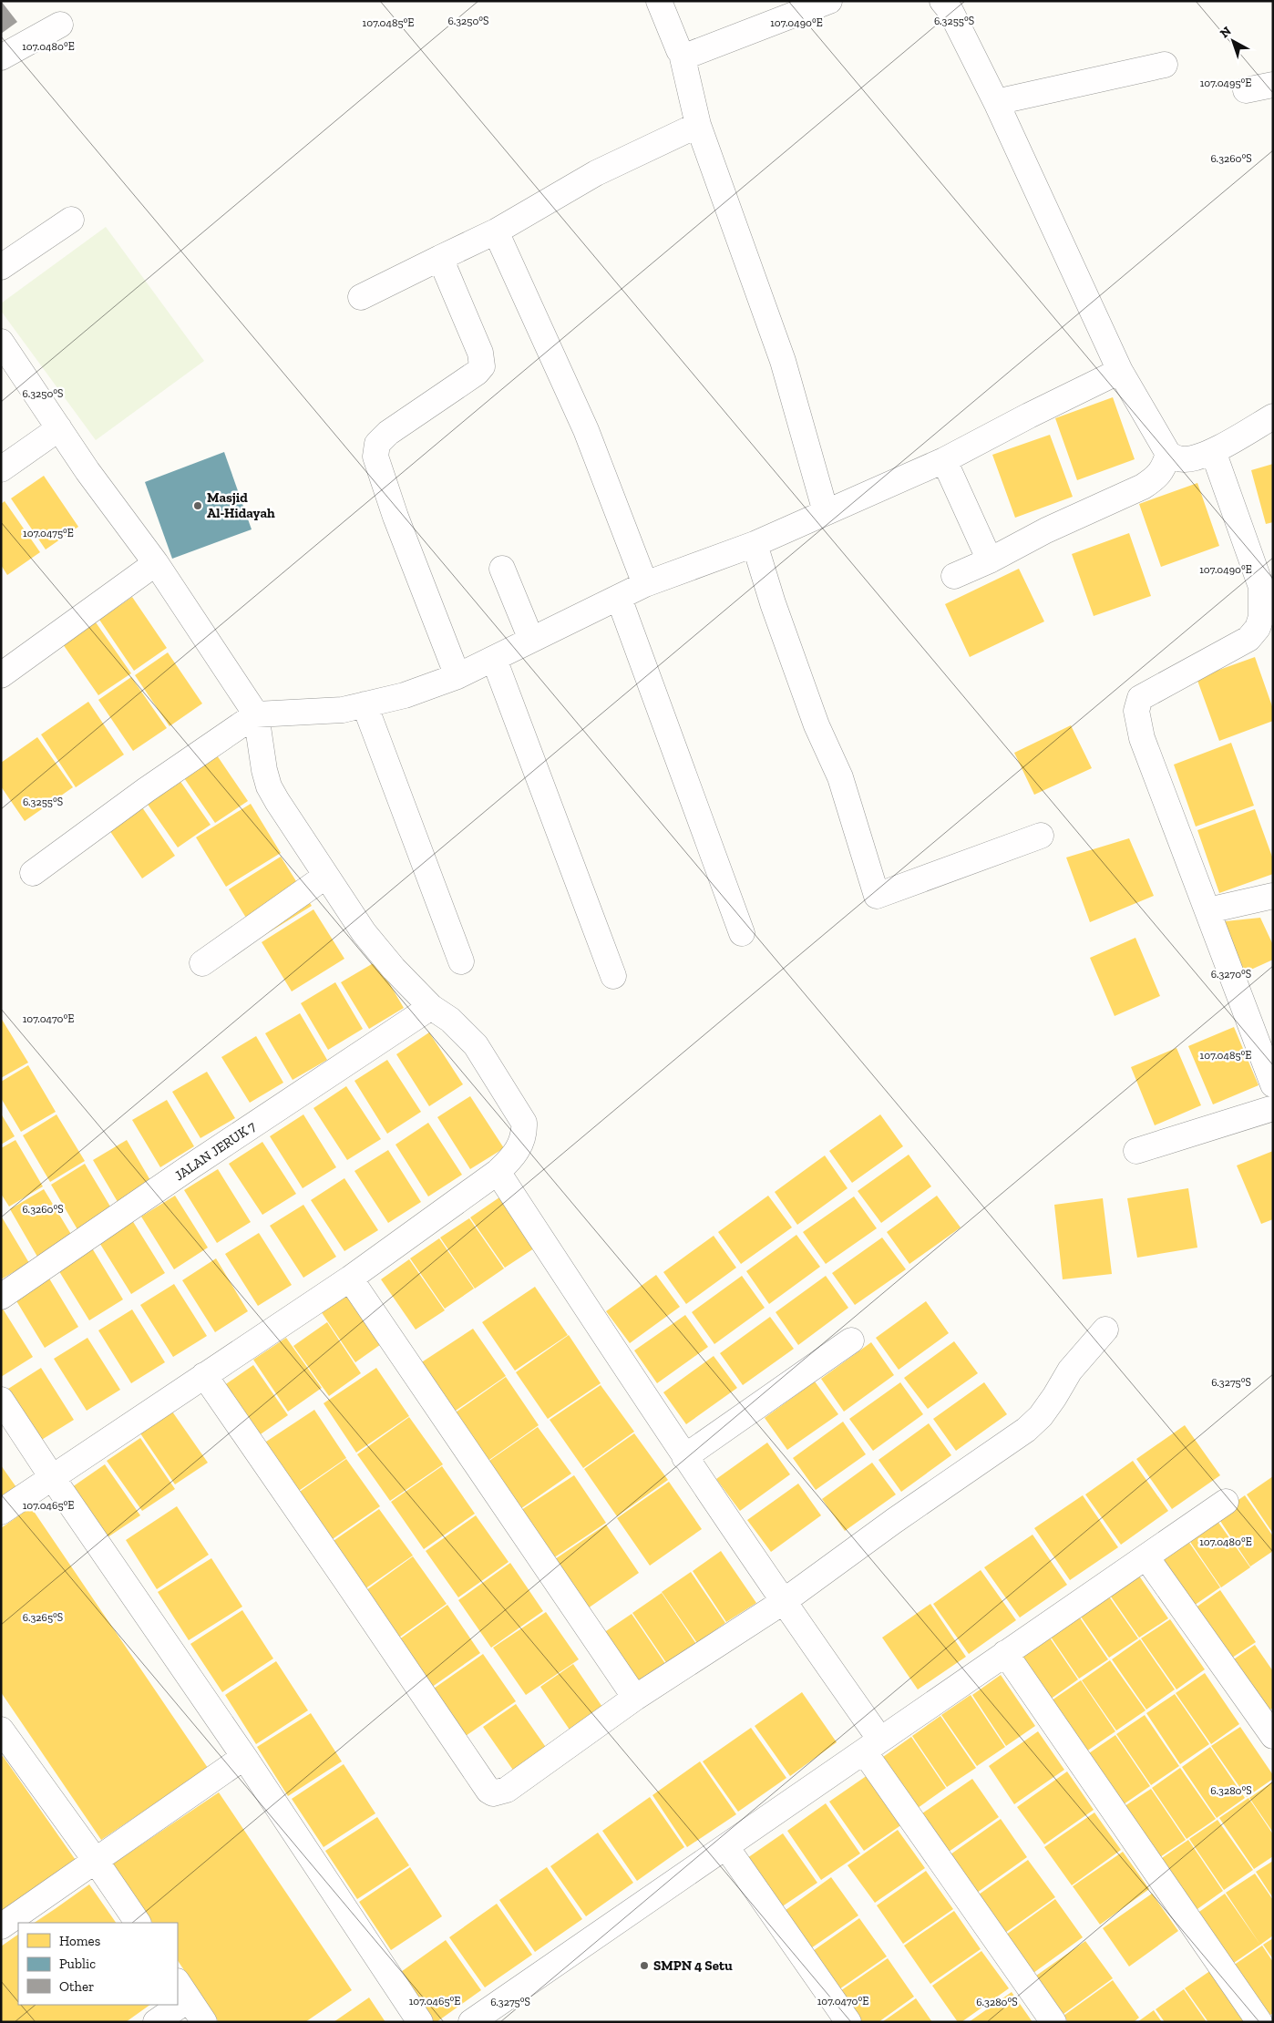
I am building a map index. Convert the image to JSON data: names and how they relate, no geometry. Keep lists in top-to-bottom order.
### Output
{
  "streets": {
    "street": ["JALAN JERUK 7"]
  },
  "places": ["Masjid Al-Hidayah", "SMPN 4 Setu"],
  "legend": ["Homes", "Public", "Other"],
  "north": "top left",
  "coordinates": [
    "6.3250°S",
    "6.3255°S",
    "107.0485°E",
    "107.0490°E",
    "107.0480°E",
    "107.0495°E",
    "6.3260°S",
    "107.0475°E",
    "6.3270°S",
    "107.0470°E",
    "6.3275°S",
    "107.0465°E",
    "6.3265°S",
    "6.3280°S"
  ]
}
